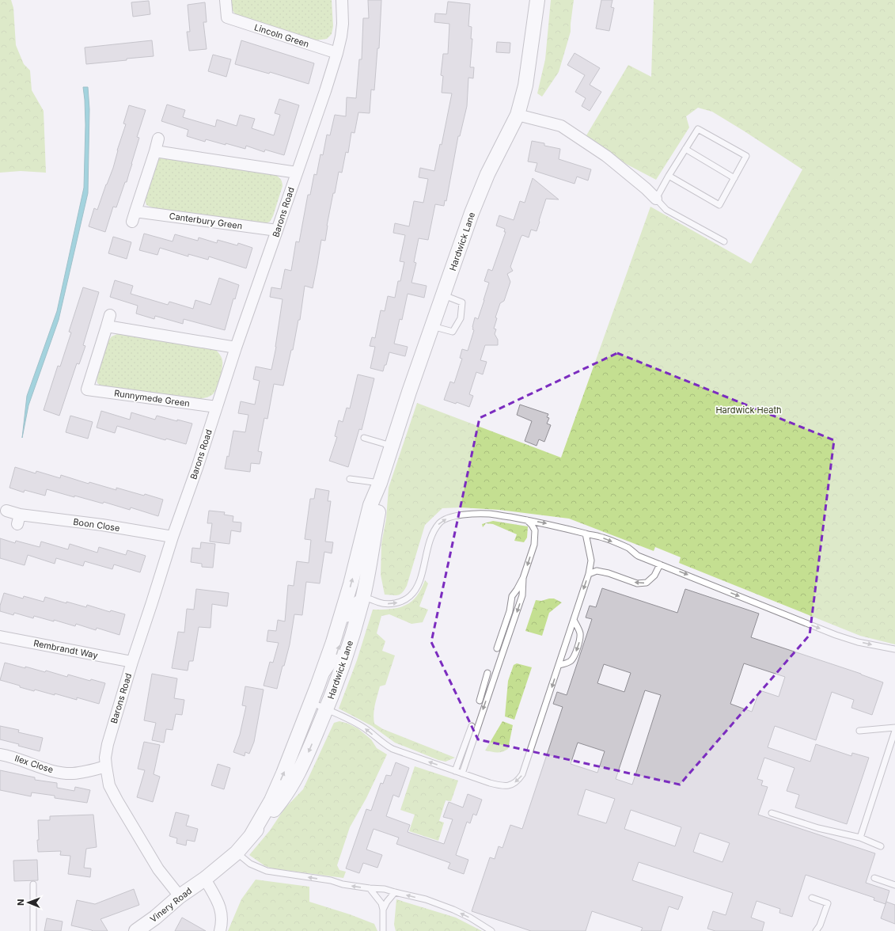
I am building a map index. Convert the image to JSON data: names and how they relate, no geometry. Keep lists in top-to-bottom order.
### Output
{
  "streets": {
    "street": [
      "Lincoln Green",
      "Barons Road",
      "Canterbury Green",
      "Hardwick Lane",
      "Runnymede Green",
      "Boon Close",
      "Rembrandt Way",
      "Ilex Close",
      "Vinery Road"
    ]
  },
  "crossings": [
    ["Lincoln Green", "Barons Road"],
    ["Barons Road", "Canterbury Green"],
    ["Barons Road", "Runnymede Green"],
    ["Barons Road", "Boon Close"],
    ["Barons Road", "Rembrandt Way"],
    ["Barons Road", "Ilex Close"],
    ["Barons Road", "Vinery Road"],
    ["Hardwick Lane", "Vinery Road"]
  ],
  "parks": ["Hardwick Heath"],
  "north": "left"
}
